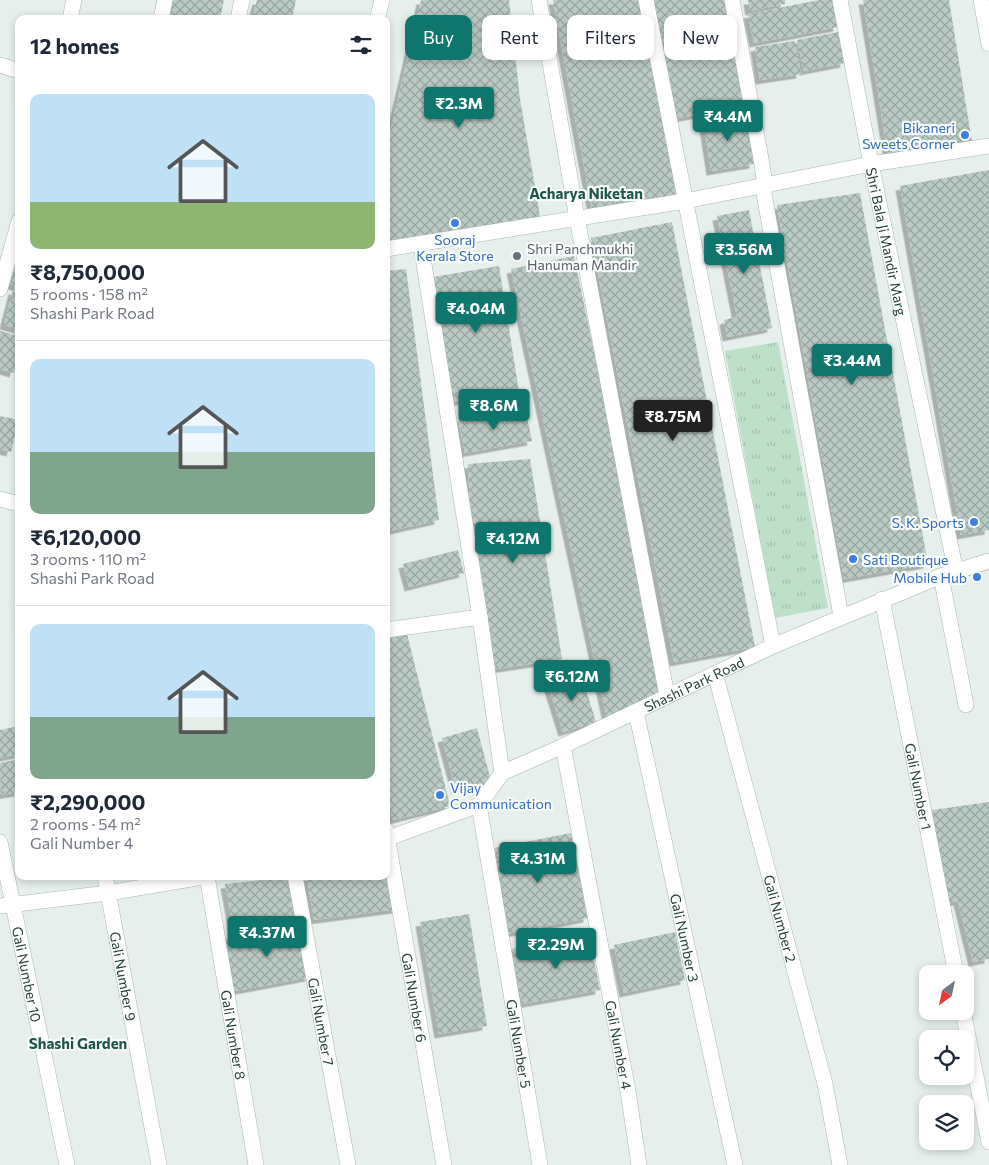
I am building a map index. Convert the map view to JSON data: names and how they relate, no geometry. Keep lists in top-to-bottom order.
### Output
{
  "streets": {
    "street": [
      "Shri Bala Ji Mandir Marg",
      "Shashi Park Road",
      "Gali Number 1",
      "Gali Number 2",
      "Gali Number 3",
      "Gali Number 10",
      "Gali Number 9",
      "Gali Number 6",
      "Gali Number 7",
      "Gali Number 8",
      "Gali Number 5",
      "Gali Number 4"
    ]
  },
  "crossings": [
    ["Shri Bala Ji Mandir Marg", "Shashi Park Road"],
    ["Shashi Park Road", "Gali Number 1"],
    ["Shashi Park Road", "Gali Number 2"],
    ["Shashi Park Road", "Gali Number 3"],
    ["Shashi Park Road", "Gali Number 4"]
  ],
  "districts": ["Acharya Niketan", "Shashi Garden"],
  "places": [
    "Bikaneri Sweets Corner",
    "Sooraj Kerala Store",
    "Shri Panchmukhi Hanuman Mandir",
    "S. K. Sports",
    "Sati Boutique",
    "Mobile Hub",
    "Vijay Communication"
  ],
  "north": "bottom left",
  "page": {
    "chip": [
      "Buy",
      "Rent",
      "Filters",
      "New"
    ],
    "heading": "12 homes",
    "list": [
      {
        "name": "₹8,750,000",
        "note": "5 rooms · 158 m² · Shashi Park Road"
      },
      {
        "name": "₹6,120,000",
        "note": "3 rooms · 110 m² · Shashi Park Road"
      },
      {
        "name": "₹2,290,000",
        "note": "2 rooms · 54 m² · Gali Number 4"
      }
    ],
    "price": [
      "₹2.3M",
      "₹4.4M",
      "₹3.56M",
      "₹4.04M",
      "₹3.44M",
      "₹8.6M",
      "₹8.75M",
      "₹4.12M",
      "₹6.12M",
      "₹4.31M",
      "₹4.37M",
      "₹2.29M"
    ]
  }
}
